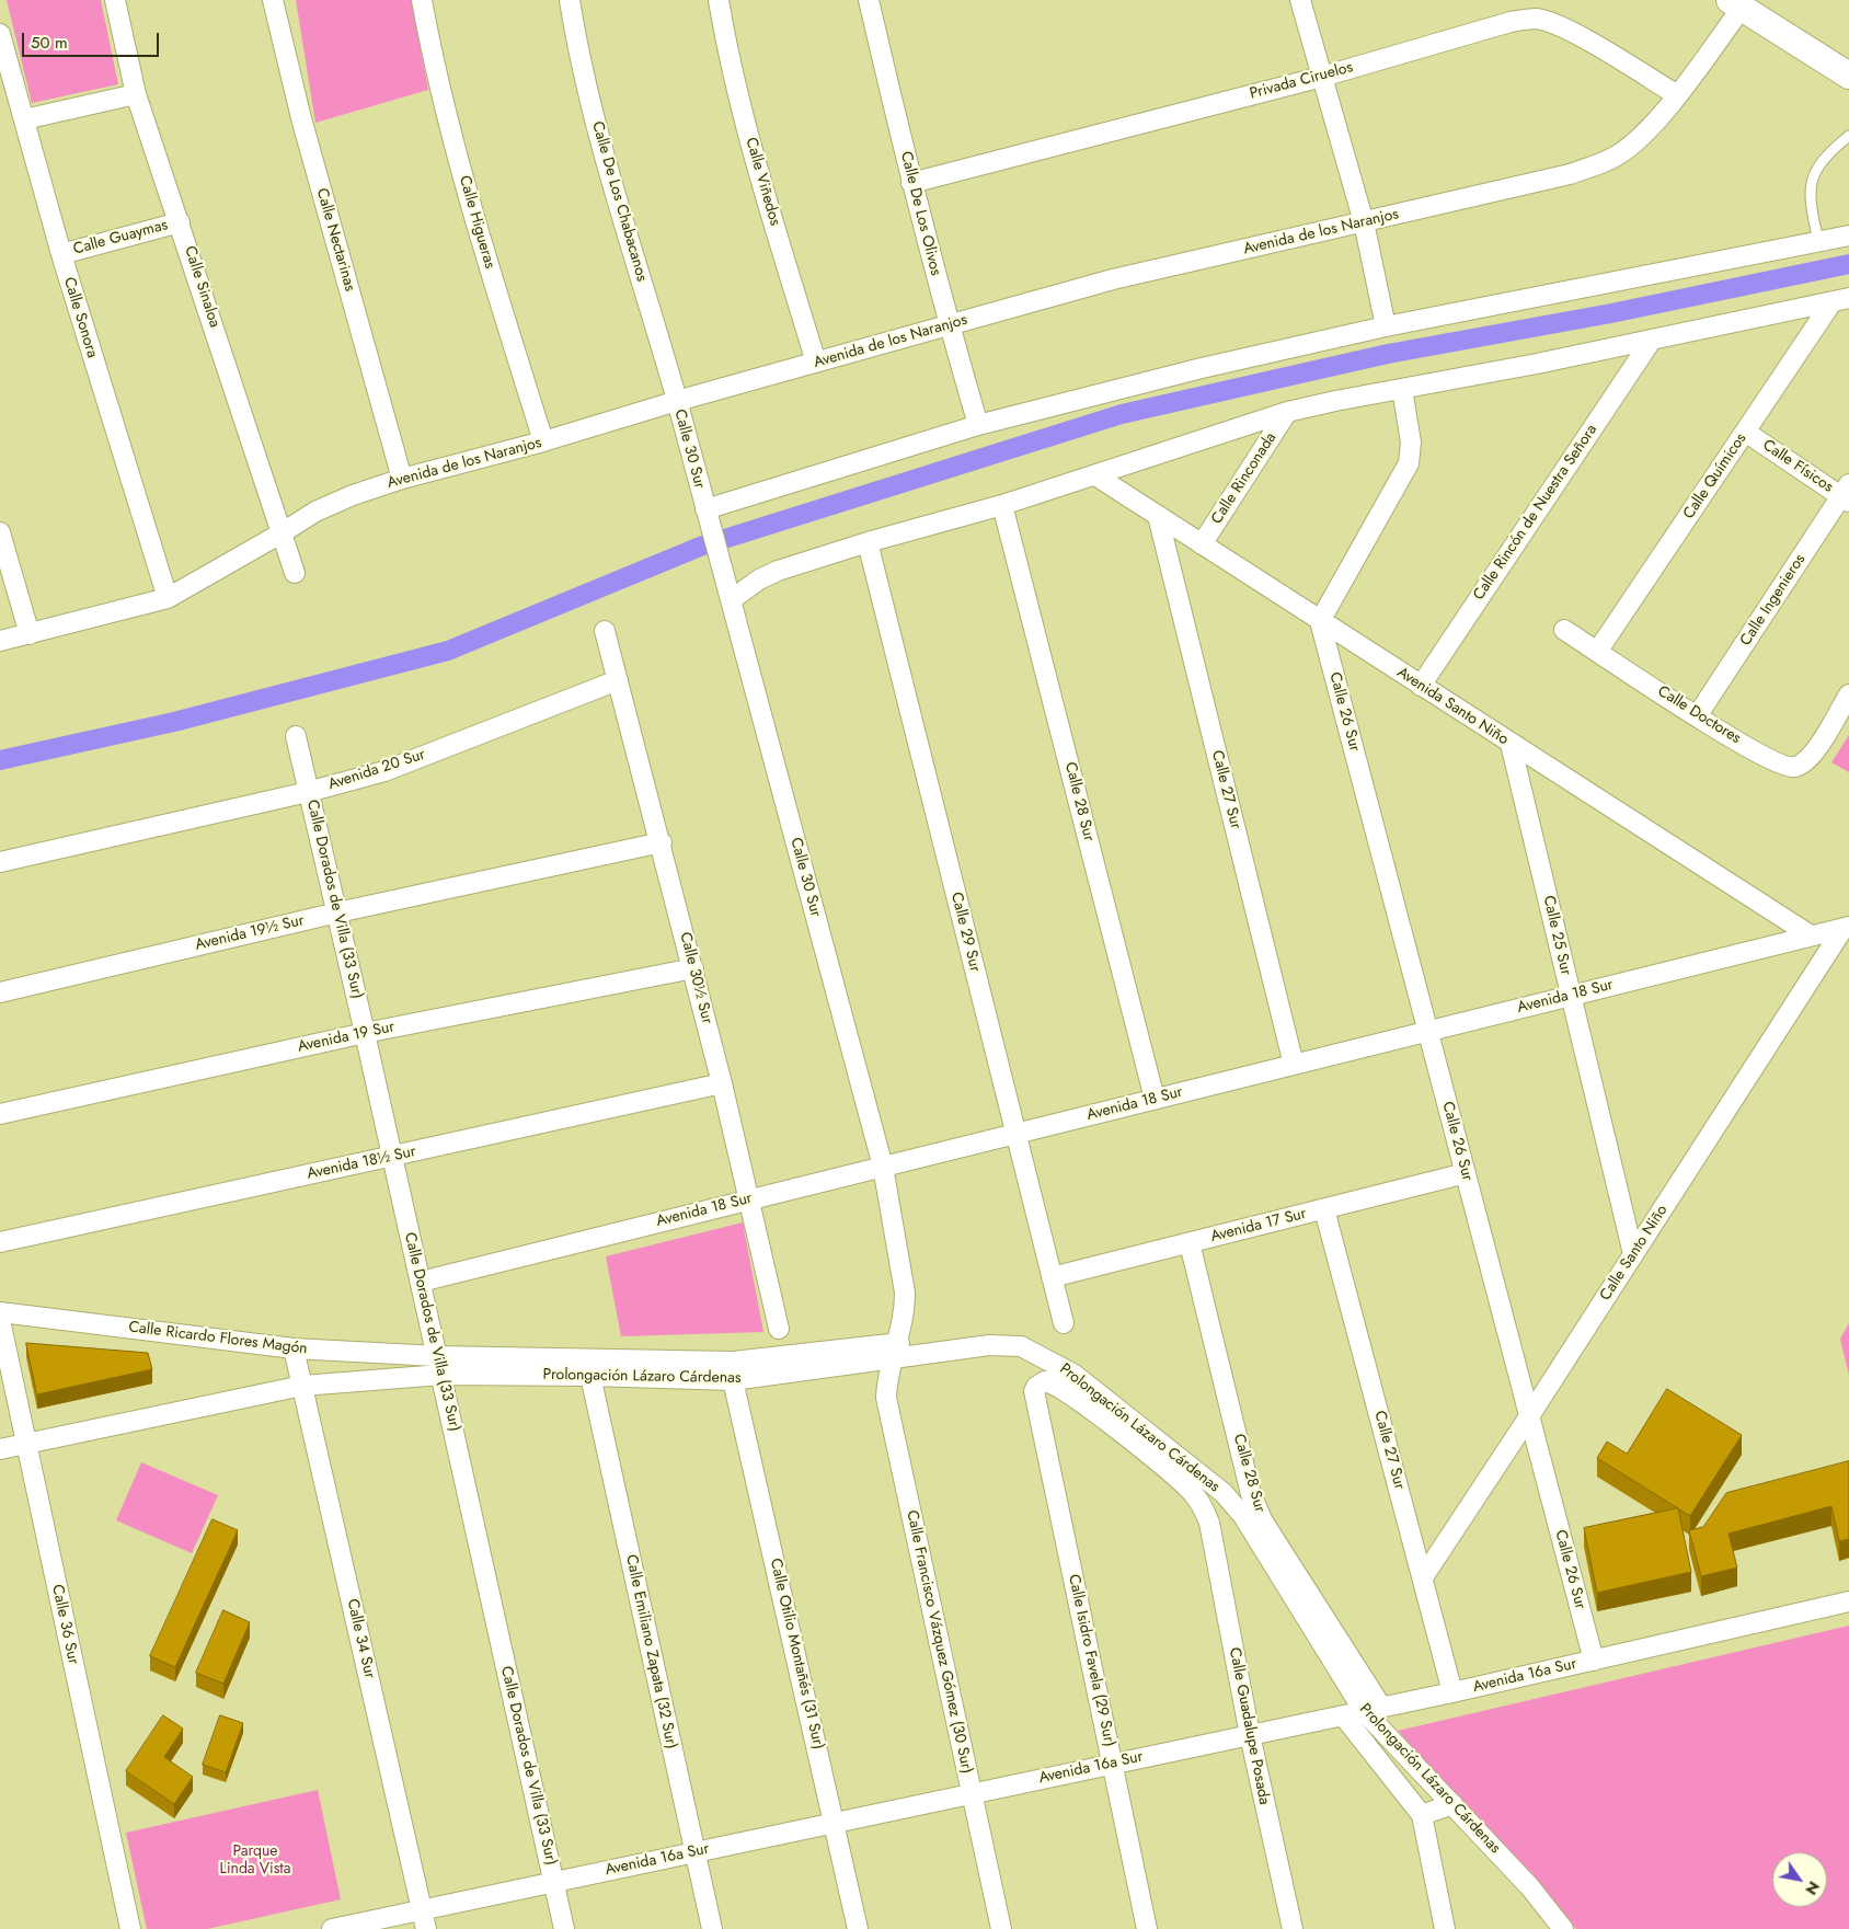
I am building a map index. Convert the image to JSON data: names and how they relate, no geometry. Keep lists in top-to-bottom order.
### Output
{
  "streets": {
    "street": [
      "Privada Ciruelos",
      "Calle Viñedos",
      "Calle De Los Chabacanos",
      "Calle De Los Olivos",
      "Calle Higueras",
      "Avenida de los Naranjos",
      "Calle Guaymas",
      "Calle Nectarinas",
      "Calle Sinaloa",
      "Calle Sonora",
      "Calle 30 Sur",
      "Calle Físicos",
      "Calle Químicos",
      "Calle Rinconada",
      "Calle Rincón de Nuestra Señora",
      "Calle Ingenieros",
      "Avenida Santo Niño",
      "Calle 26 Sur",
      "Calle Doctores",
      "Avenida 20 Sur",
      "Calle 27 Sur",
      "Calle 28 Sur",
      "Calle Dorados de Villa (33 Sur)",
      "Calle 29 Sur",
      "Avenida 19½ Sur",
      "Calle 25 Sur",
      "Calle 30½ Sur",
      "Avenida 18 Sur",
      "Avenida 19 Sur",
      "Avenida 18½ Sur",
      "Avenida 17 Sur",
      "Calle Santo Niño",
      "Calle Ricardo Flores Magón",
      "Prolongación Lázaro Cárdenas",
      "Calle 36 Sur",
      "Calle 34 Sur",
      "Calle Francisco Vázquez Gómez (30 Sur)",
      "Calle Emiliano Zapata (32 Sur)",
      "Calle Otilio Montañés (31 Sur)",
      "Calle Isidro Favela (29 Sur)",
      "Avenida 16a Sur",
      "Calle Guadalupe Posada"
    ]
  },
  "crossings": [
    ["Privada Ciruelos", "Calle De Los Olivos"],
    ["Privada Ciruelos", "Avenida de los Naranjos"],
    ["Calle Viñedos", "Avenida de los Naranjos"],
    ["Calle De Los Chabacanos", "Avenida de los Naranjos"],
    ["Calle De Los Chabacanos", "Calle 30 Sur"],
    ["Calle De Los Olivos", "Avenida de los Naranjos"],
    ["Calle Higueras", "Avenida de los Naranjos"],
    ["Avenida de los Naranjos", "Calle Nectarinas"],
    ["Avenida de los Naranjos", "Calle Sinaloa"],
    ["Avenida de los Naranjos", "Calle Sonora"],
    ["Avenida de los Naranjos", "Calle 30 Sur"],
    ["Calle Guaymas", "Calle Sinaloa"],
    ["Calle Guaymas", "Calle Sonora"],
    ["Calle 30 Sur", "Avenida 18 Sur"],
    ["Calle 30 Sur", "Prolongación Lázaro Cárdenas"],
    ["Calle 30 Sur", "Calle Francisco Vázquez Gómez (30 Sur)"],
    ["Calle Físicos", "Calle Químicos"],
    ["Calle Físicos", "Calle Ingenieros"],
    ["Calle Químicos", "Calle Doctores"],
    ["Calle Rinconada", "Avenida Santo Niño"],
    ["Calle Rincón de Nuestra Señora", "Avenida Santo Niño"],
    ["Calle Ingenieros", "Calle Doctores"],
    ["Avenida Santo Niño", "Calle 26 Sur"],
    ["Avenida Santo Niño", "Calle 27 Sur"],
    ["Avenida Santo Niño", "Calle 25 Sur"],
    ["Avenida Santo Niño", "Avenida 18 Sur"],
    ["Calle 26 Sur", "Avenida 18 Sur"],
    ["Calle 26 Sur", "Avenida 17 Sur"],
    ["Calle 26 Sur", "Calle Santo Niño"],
    ["Calle 26 Sur", "Avenida 16a Sur"],
    ["Avenida 20 Sur", "Calle Dorados de Villa (33 Sur)"],
    ["Avenida 20 Sur", "Calle 30½ Sur"],
    ["Calle 27 Sur", "Avenida 18 Sur"],
    ["Calle 27 Sur", "Avenida 17 Sur"],
    ["Calle 27 Sur", "Calle Santo Niño"],
    ["Calle 27 Sur", "Avenida 16a Sur"],
    ["Calle 28 Sur", "Avenida 18 Sur"],
    ["Calle 28 Sur", "Avenida 17 Sur"],
    ["Calle 28 Sur", "Prolongación Lázaro Cárdenas"],
    ["Calle 28 Sur", "Avenida 16a Sur"],
    ["Calle Dorados de Villa (33 Sur)", "Avenida 19½ Sur"],
    ["Calle Dorados de Villa (33 Sur)", "Avenida 18 Sur"],
    ["Calle Dorados de Villa (33 Sur)", "Avenida 19 Sur"],
    ["Calle Dorados de Villa (33 Sur)", "Avenida 18½ Sur"],
    ["Calle Dorados de Villa (33 Sur)", "Calle Ricardo Flores Magón"],
    ["Calle Dorados de Villa (33 Sur)", "Prolongación Lázaro Cárdenas"],
    ["Calle Dorados de Villa (33 Sur)", "Avenida 16a Sur"],
    ["Calle 29 Sur", "Avenida 18 Sur"],
    ["Calle 29 Sur", "Avenida 17 Sur"],
    ["Avenida 19½ Sur", "Calle 30½ Sur"],
    ["Calle 25 Sur", "Avenida 18 Sur"],
    ["Calle 25 Sur", "Calle Santo Niño"],
    ["Calle 30½ Sur", "Avenida 18 Sur"],
    ["Calle 30½ Sur", "Avenida 19 Sur"],
    ["Calle 30½ Sur", "Avenida 18½ Sur"],
    ["Avenida 18 Sur", "Calle Santo Niño"],
    ["Calle Ricardo Flores Magón", "Prolongación Lázaro Cárdenas"],
    ["Calle Ricardo Flores Magón", "Calle 34 Sur"],
    ["Prolongación Lázaro Cárdenas", "Calle Francisco Vázquez Gómez (30 Sur)"],
    ["Prolongación Lázaro Cárdenas", "Calle Emiliano Zapata (32 Sur)"],
    ["Prolongación Lázaro Cárdenas", "Calle Otilio Montañés (31 Sur)"],
    ["Prolongación Lázaro Cárdenas", "Avenida 16a Sur"],
    ["Calle 34 Sur", "Avenida 16a Sur"],
    ["Calle Francisco Vázquez Gómez (30 Sur)", "Avenida 16a Sur"],
    ["Calle Emiliano Zapata (32 Sur)", "Avenida 16a Sur"],
    ["Calle Otilio Montañés (31 Sur)", "Avenida 16a Sur"],
    ["Calle Isidro Favela (29 Sur)", "Avenida 16a Sur"],
    ["Calle Isidro Favela (29 Sur)", "Calle Guadalupe Posada"],
    ["Avenida 16a Sur", "Calle Guadalupe Posada"]
  ],
  "parks": ["Parque Linda Vista"],
  "scale_bar": "50 m",
  "north": "bottom right"
}
